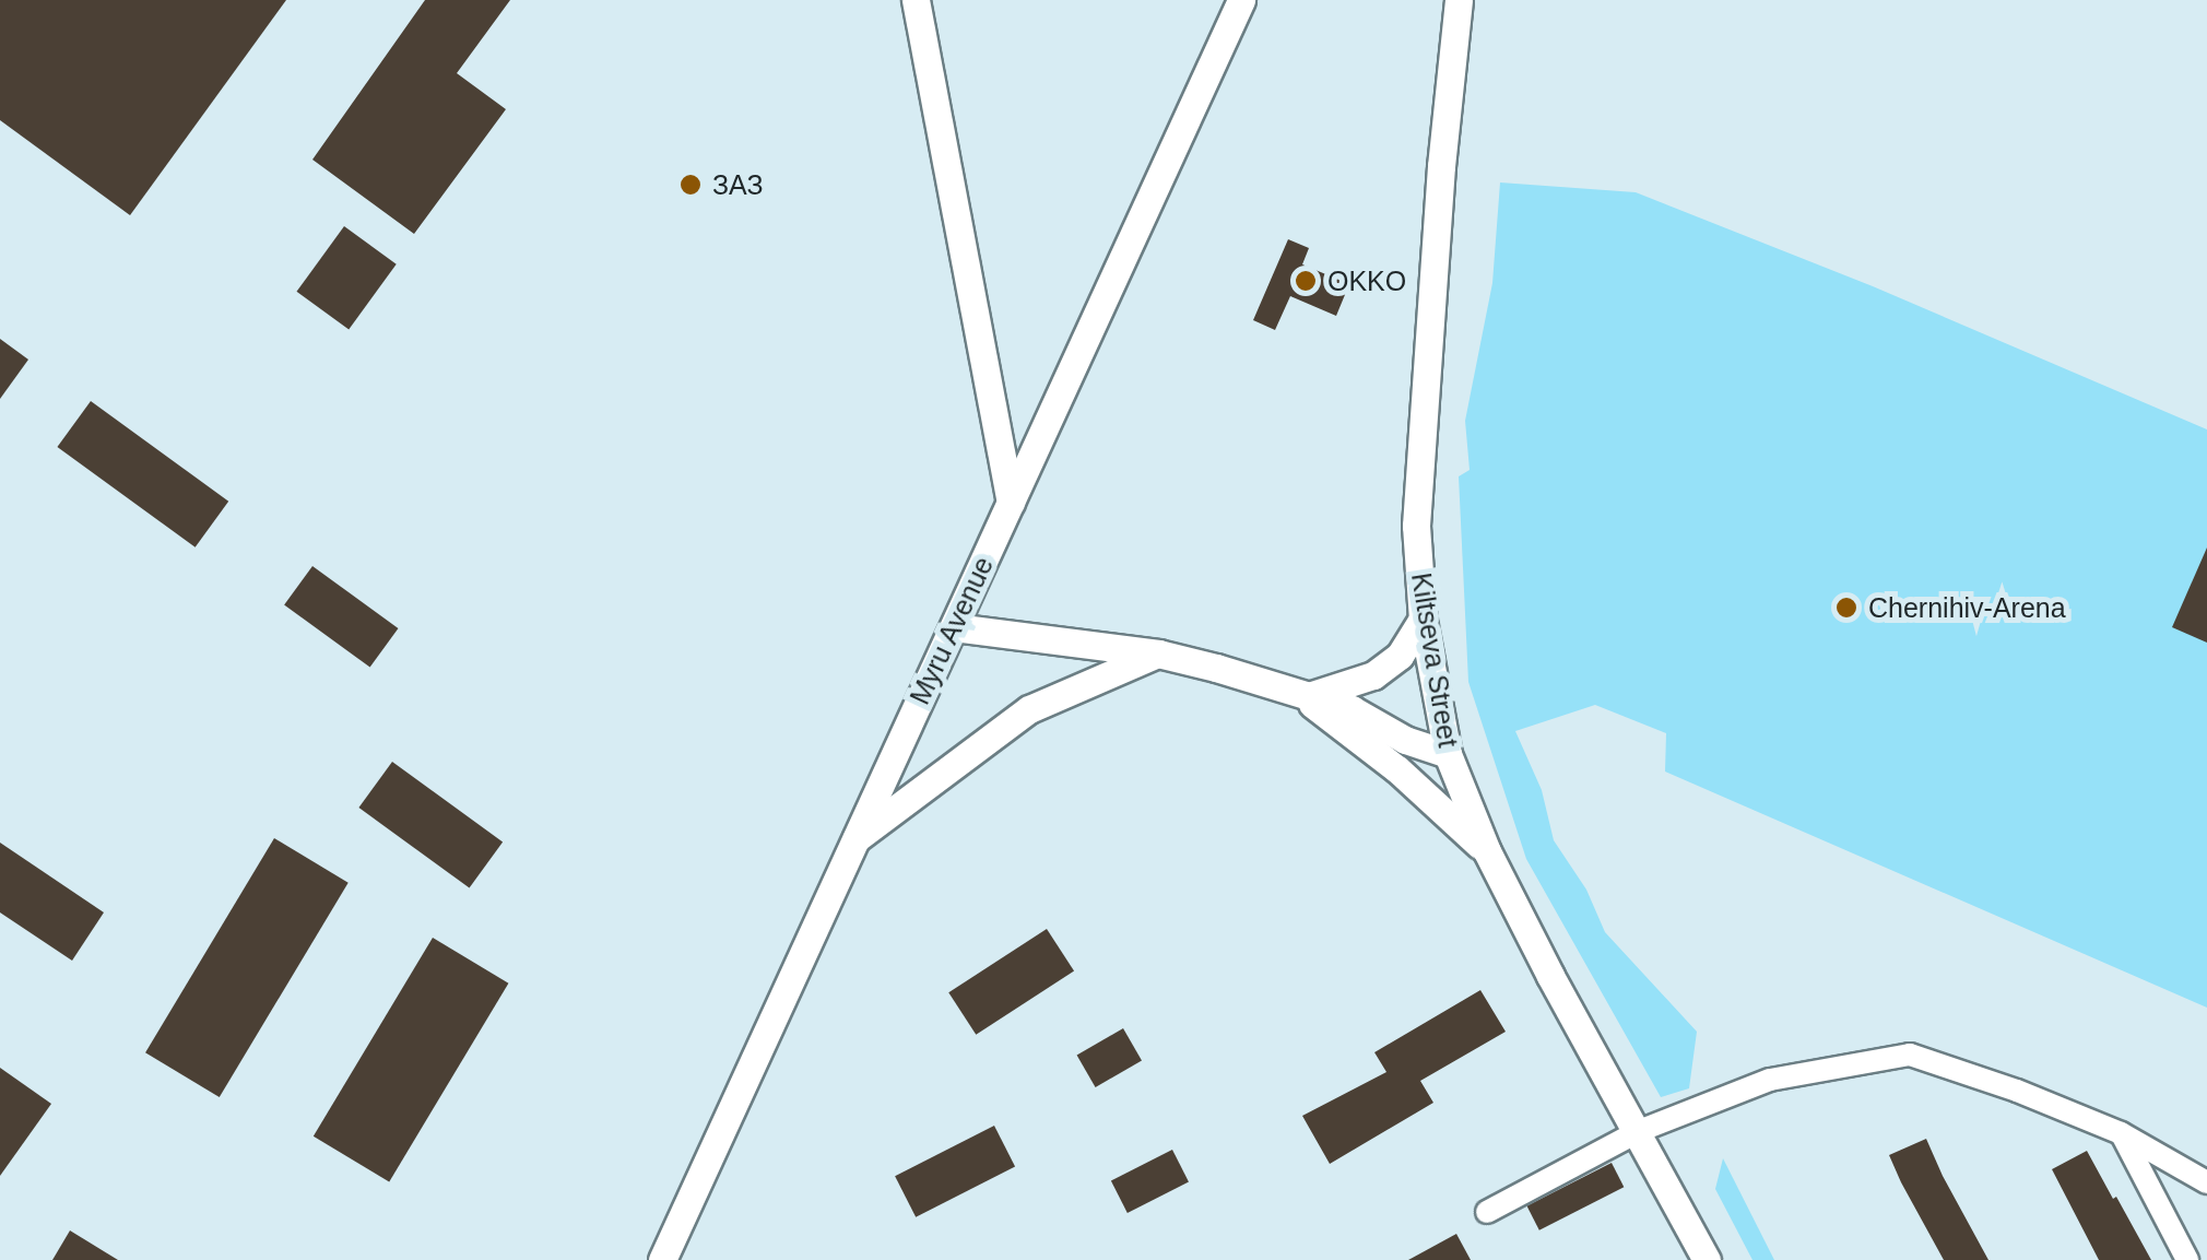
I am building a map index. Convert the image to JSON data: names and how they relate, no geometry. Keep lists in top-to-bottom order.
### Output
{
  "streets": {
    "main road": ["Myru Avenue", "Kiltseva Street"]
  },
  "places": ["ЗАЗ", "OKKO", "Chernihiv-Arena"]
}
